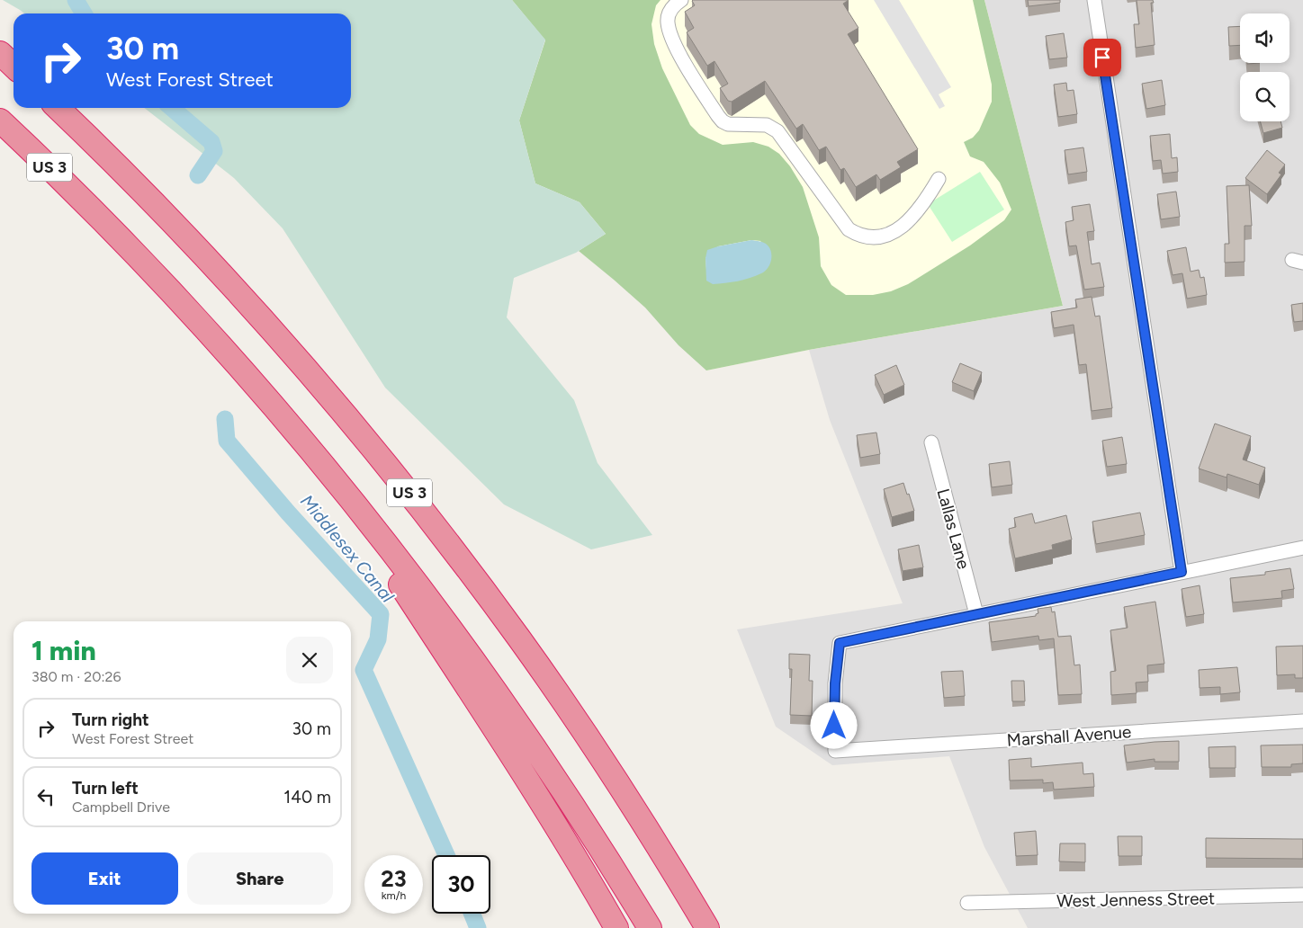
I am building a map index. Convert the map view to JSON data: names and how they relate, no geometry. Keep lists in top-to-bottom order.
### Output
{
  "streets": {
    "highway": ["US 3"],
    "street": ["Lallas Lane", "Marshall Avenue", "West Jenness Street"]
  },
  "crossings": [
    ["Lallas Lane", "Marshall Avenue"]
  ],
  "water": ["Middlesex Canal"],
  "page": {
    "turn": ["30 m", "West Forest Street"],
    "heading": ["1 min", "380 m · 20:26"],
    "list": [
      {
        "name": "Turn right",
        "note": "West Forest Street",
        "value": "30 m"
      },
      {
        "name": "Turn left",
        "note": "Campbell Drive",
        "value": "140 m"
      }
    ],
    "buttons": ["Exit", "Share"],
    "speed": "23 km/h",
    "limit": "30"
  }
}
